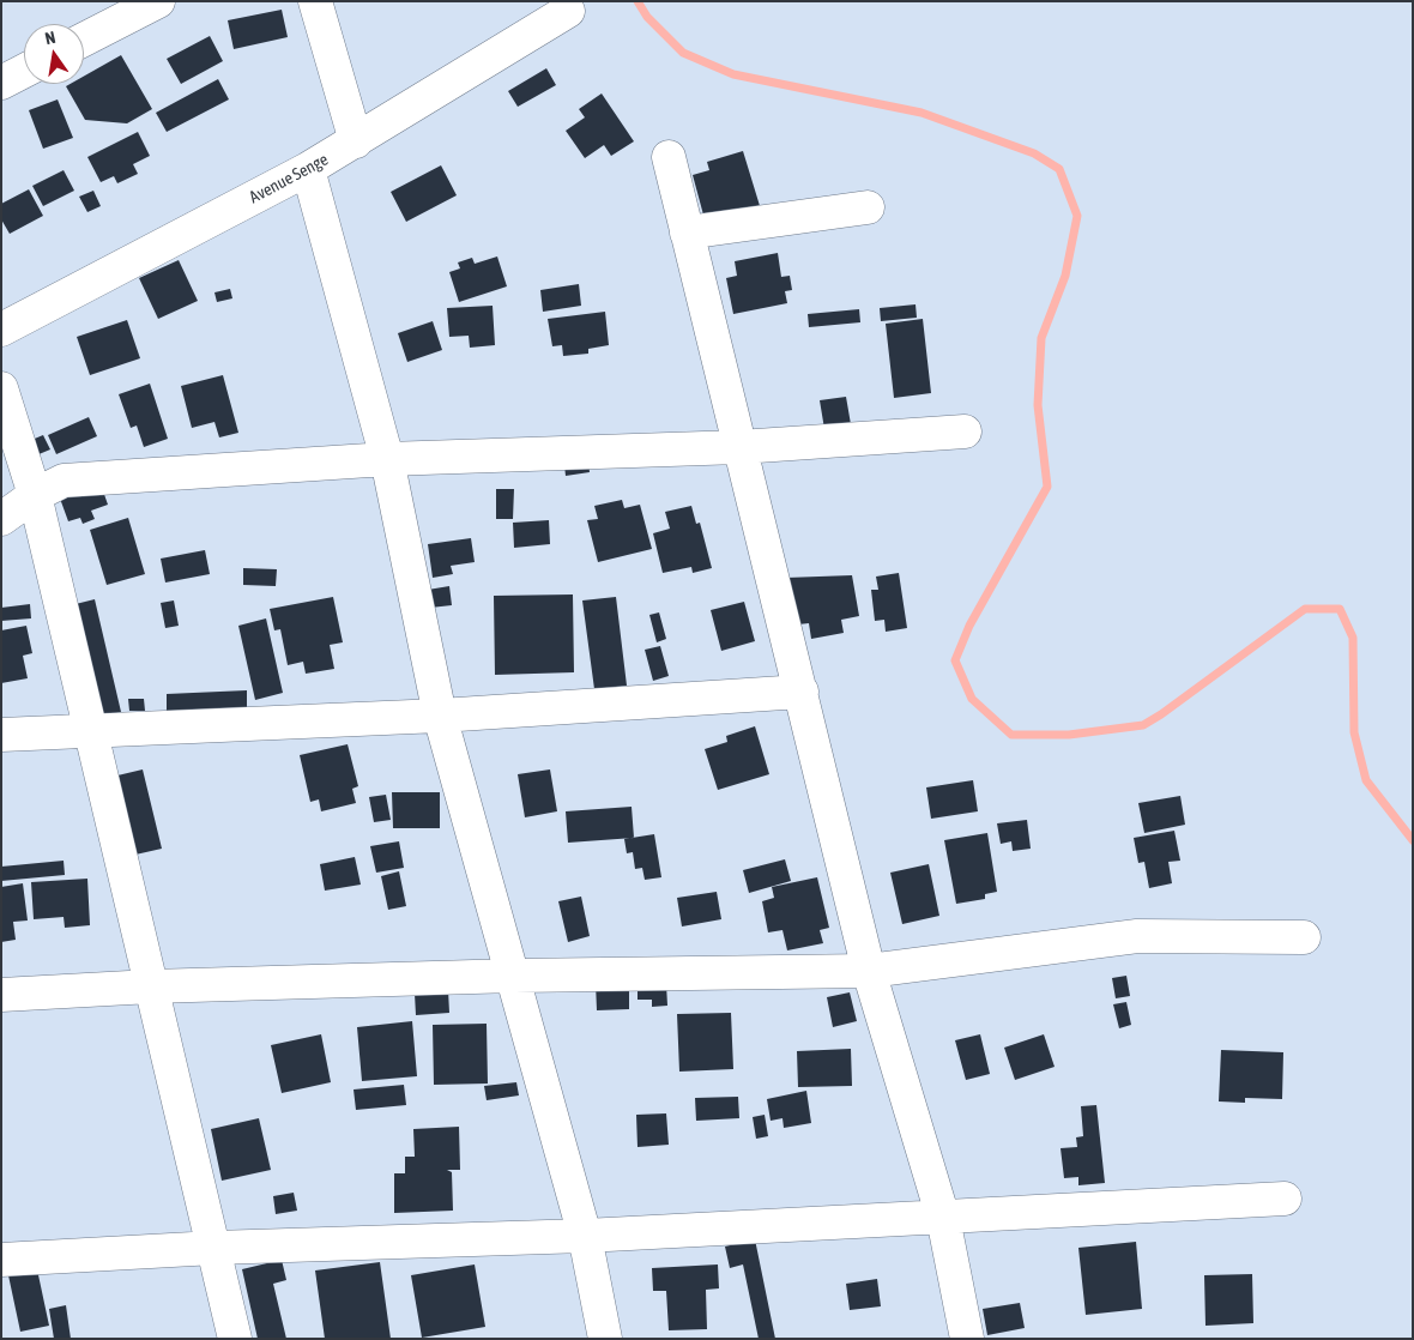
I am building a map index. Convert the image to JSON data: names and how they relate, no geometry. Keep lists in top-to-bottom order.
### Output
{
  "streets": {
    "street": ["Avenue Senge"]
  },
  "north": "top"
}
